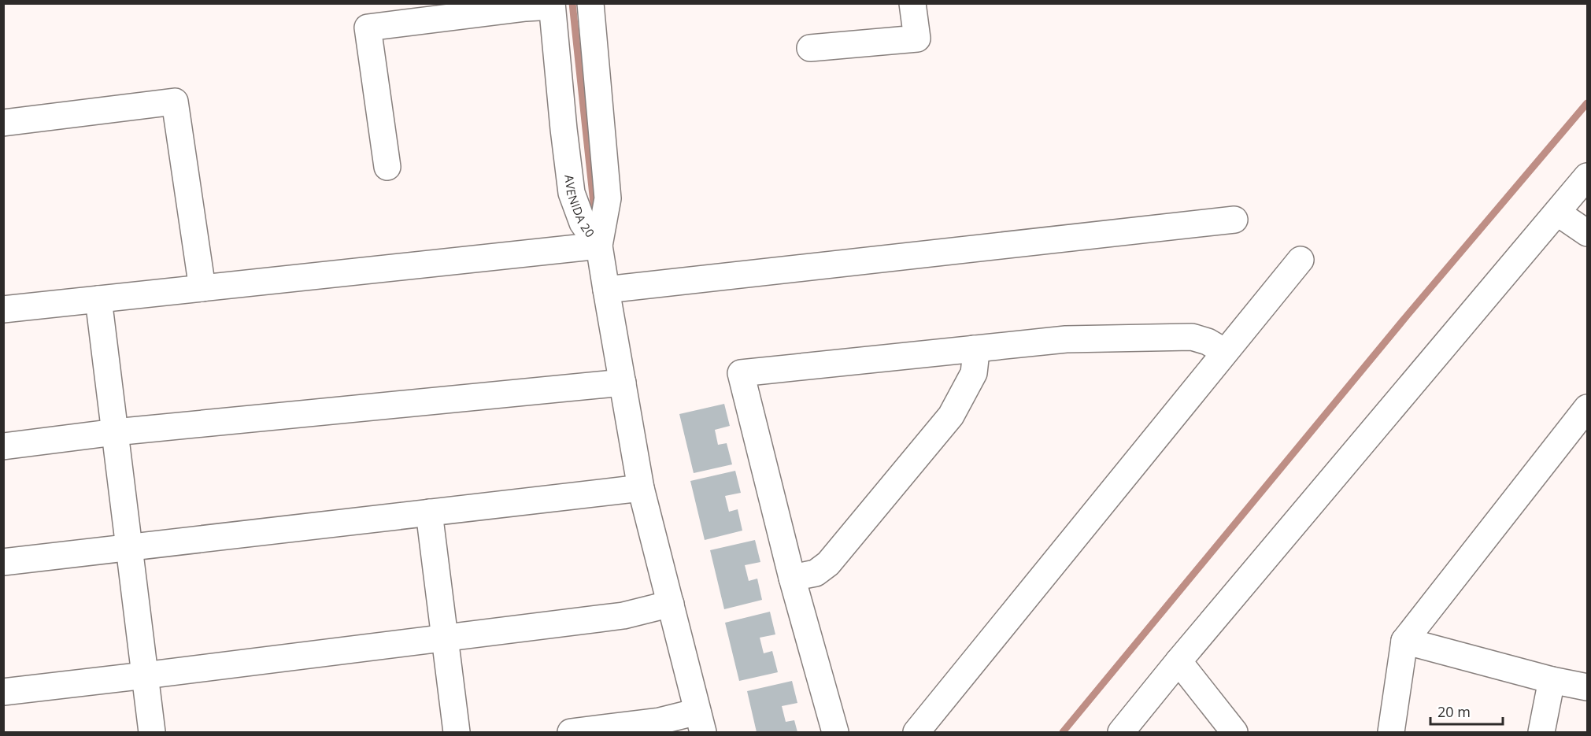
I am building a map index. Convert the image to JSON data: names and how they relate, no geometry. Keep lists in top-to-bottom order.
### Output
{
  "streets": {
    "street": ["AVENIDA 20"]
  },
  "scale_bar": "20 m"
}
